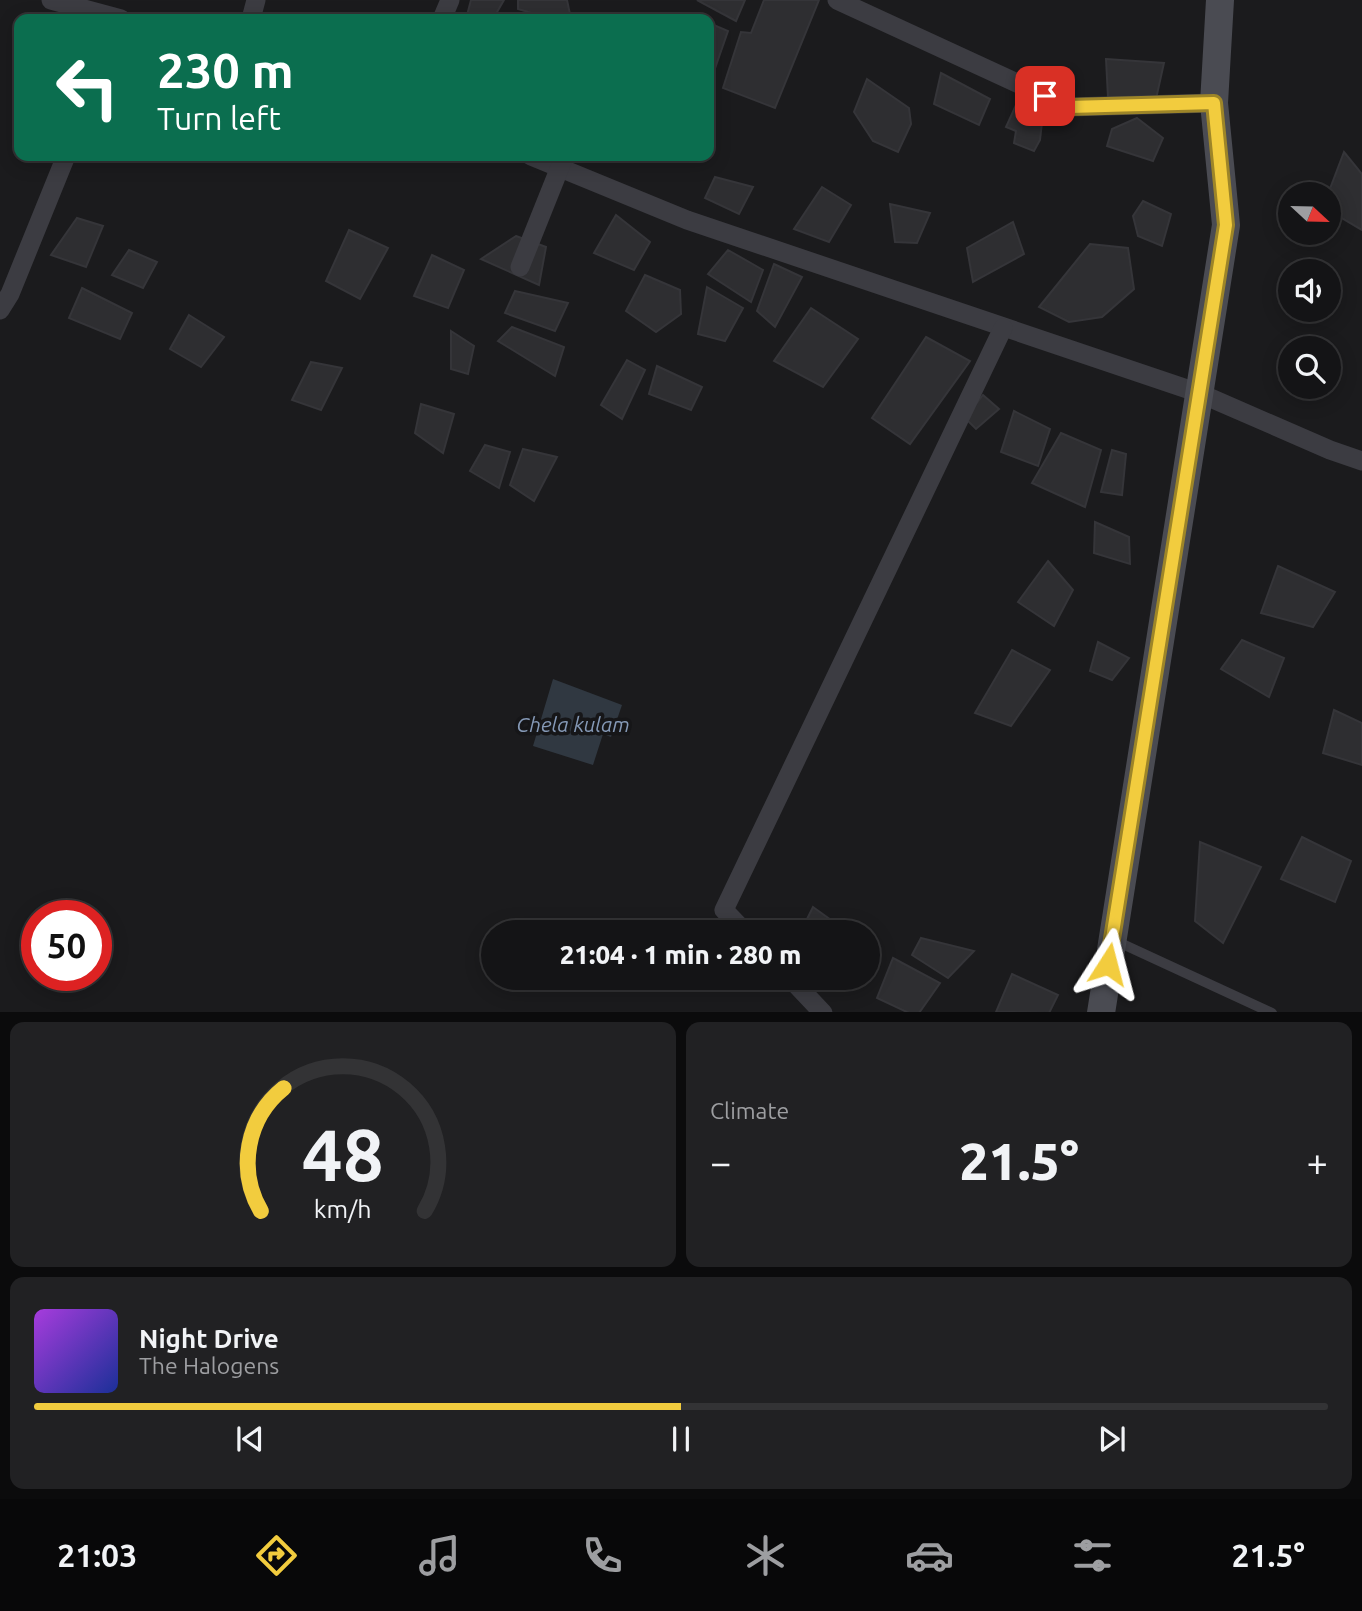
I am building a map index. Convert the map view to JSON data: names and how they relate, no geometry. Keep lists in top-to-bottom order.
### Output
{
  "water": ["Chela kulam"],
  "north": "right",
  "page": {
    "turn": ["230 m", "Turn left"],
    "limit": "50",
    "trip": "21:04 · 1 min · 280 m",
    "tile": "Climate",
    "heat": ["−", "21.5°", "+"],
    "song": ["Night Drive", "The Halogens"],
    "tabs": ["21:03", "21.5°"],
    "gauge": ["48", "km/h"]
  }
}
